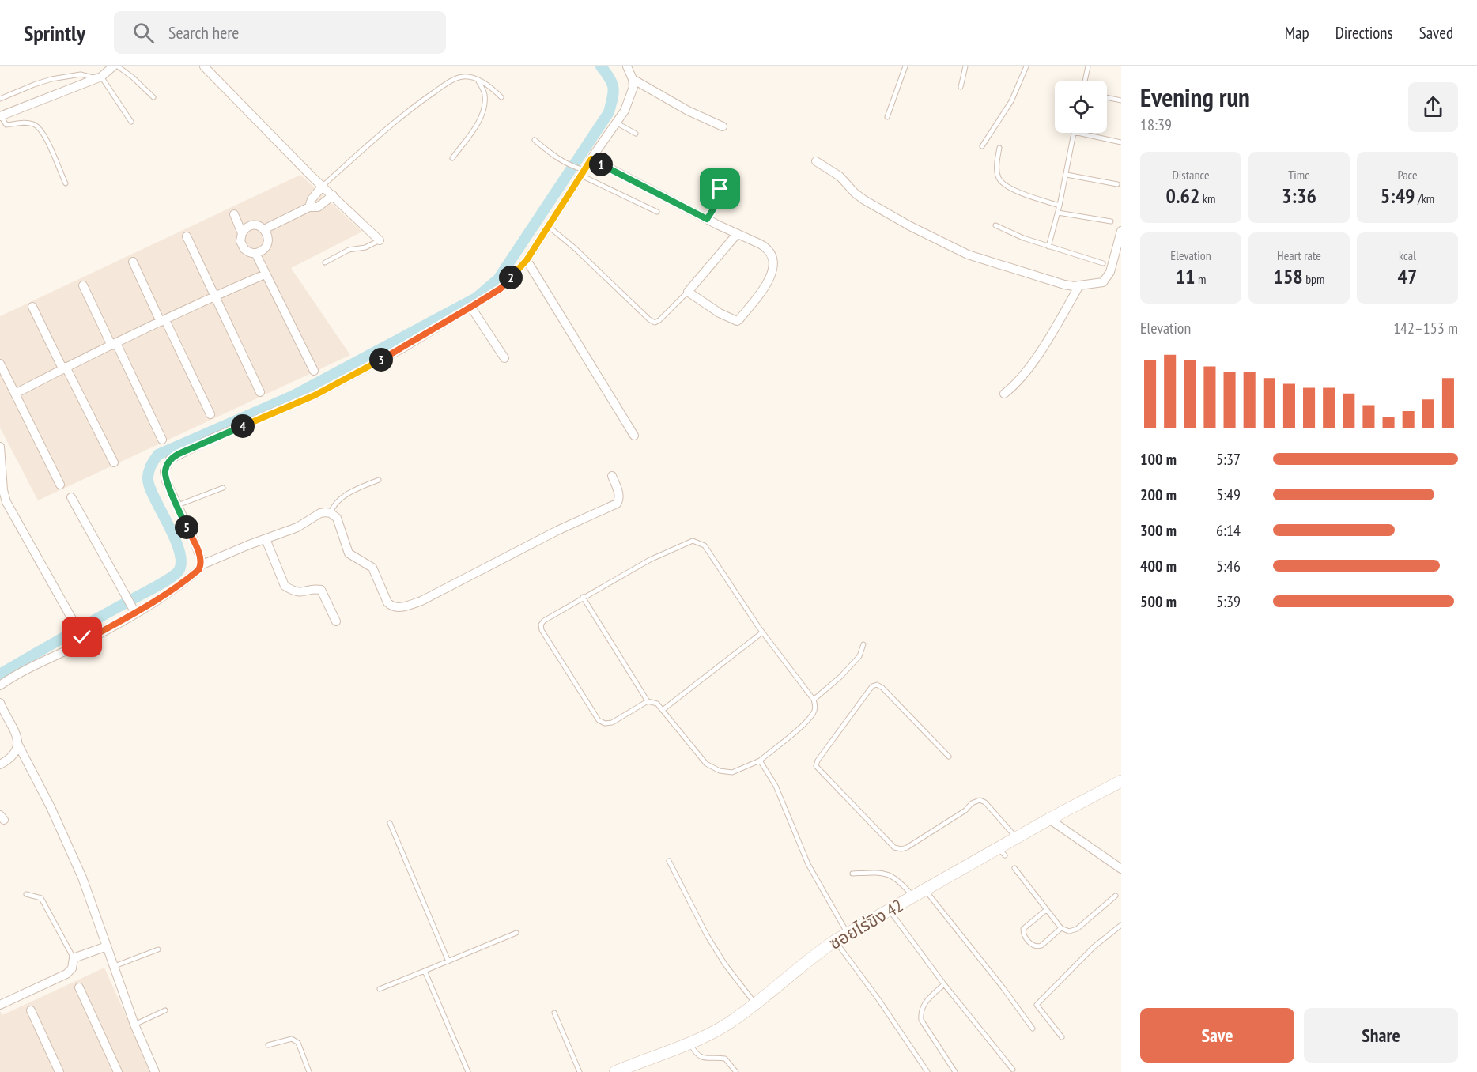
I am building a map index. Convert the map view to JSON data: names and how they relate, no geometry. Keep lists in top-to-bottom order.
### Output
{
  "streets": {
    "street": ["ซอยไร่ขิง 42"]
  },
  "page": {
    "header": "Sprintly",
    "search": "Search here",
    "nav": ["Map", "Directions", "Saved"],
    "heading": ["Evening run", "18:39"],
    "stats": [
      ["Distance", "0.62 km"],
      ["Time", "3:36"],
      ["Pace", "5:49 /km"],
      ["Elevation", "11 m"],
      ["Heart rate", "158 bpm"],
      ["kcal", "47"]
    ],
    "pins": [
      "1",
      "2",
      "3",
      "4",
      "5"
    ],
    "chart": ["Elevation", "142–153 m"],
    "list": [
      {
        "name": "100 m",
        "note": "5:37"
      },
      {
        "name": "200 m",
        "note": "5:49"
      },
      {
        "name": "300 m",
        "note": "6:14"
      },
      {
        "name": "400 m",
        "note": "5:46"
      },
      {
        "name": "500 m",
        "note": "5:39"
      }
    ],
    "buttons": ["Save", "Share"]
  }
}
